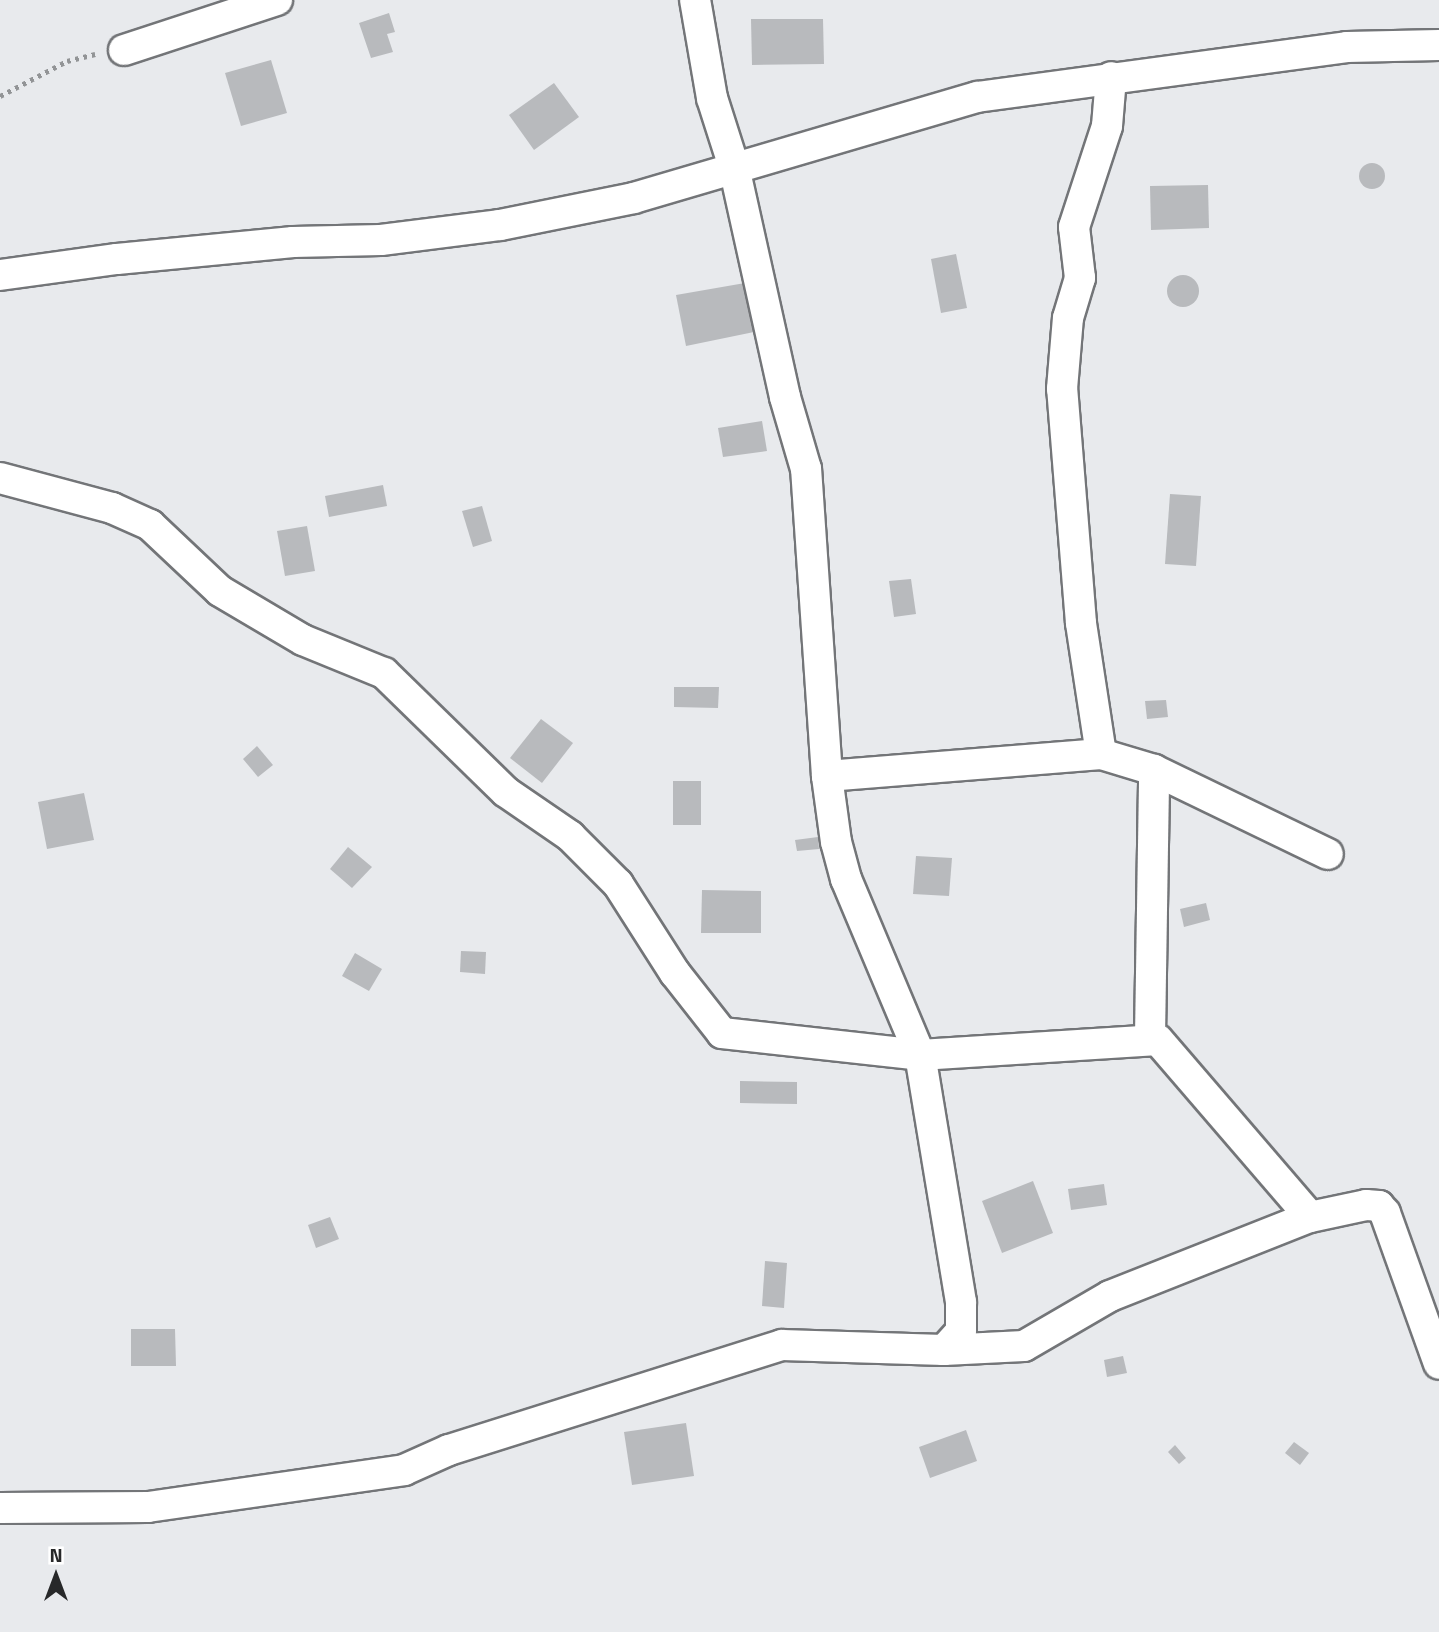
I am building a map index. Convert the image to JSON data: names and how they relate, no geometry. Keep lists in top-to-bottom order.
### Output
{
  "north": "top"
}
